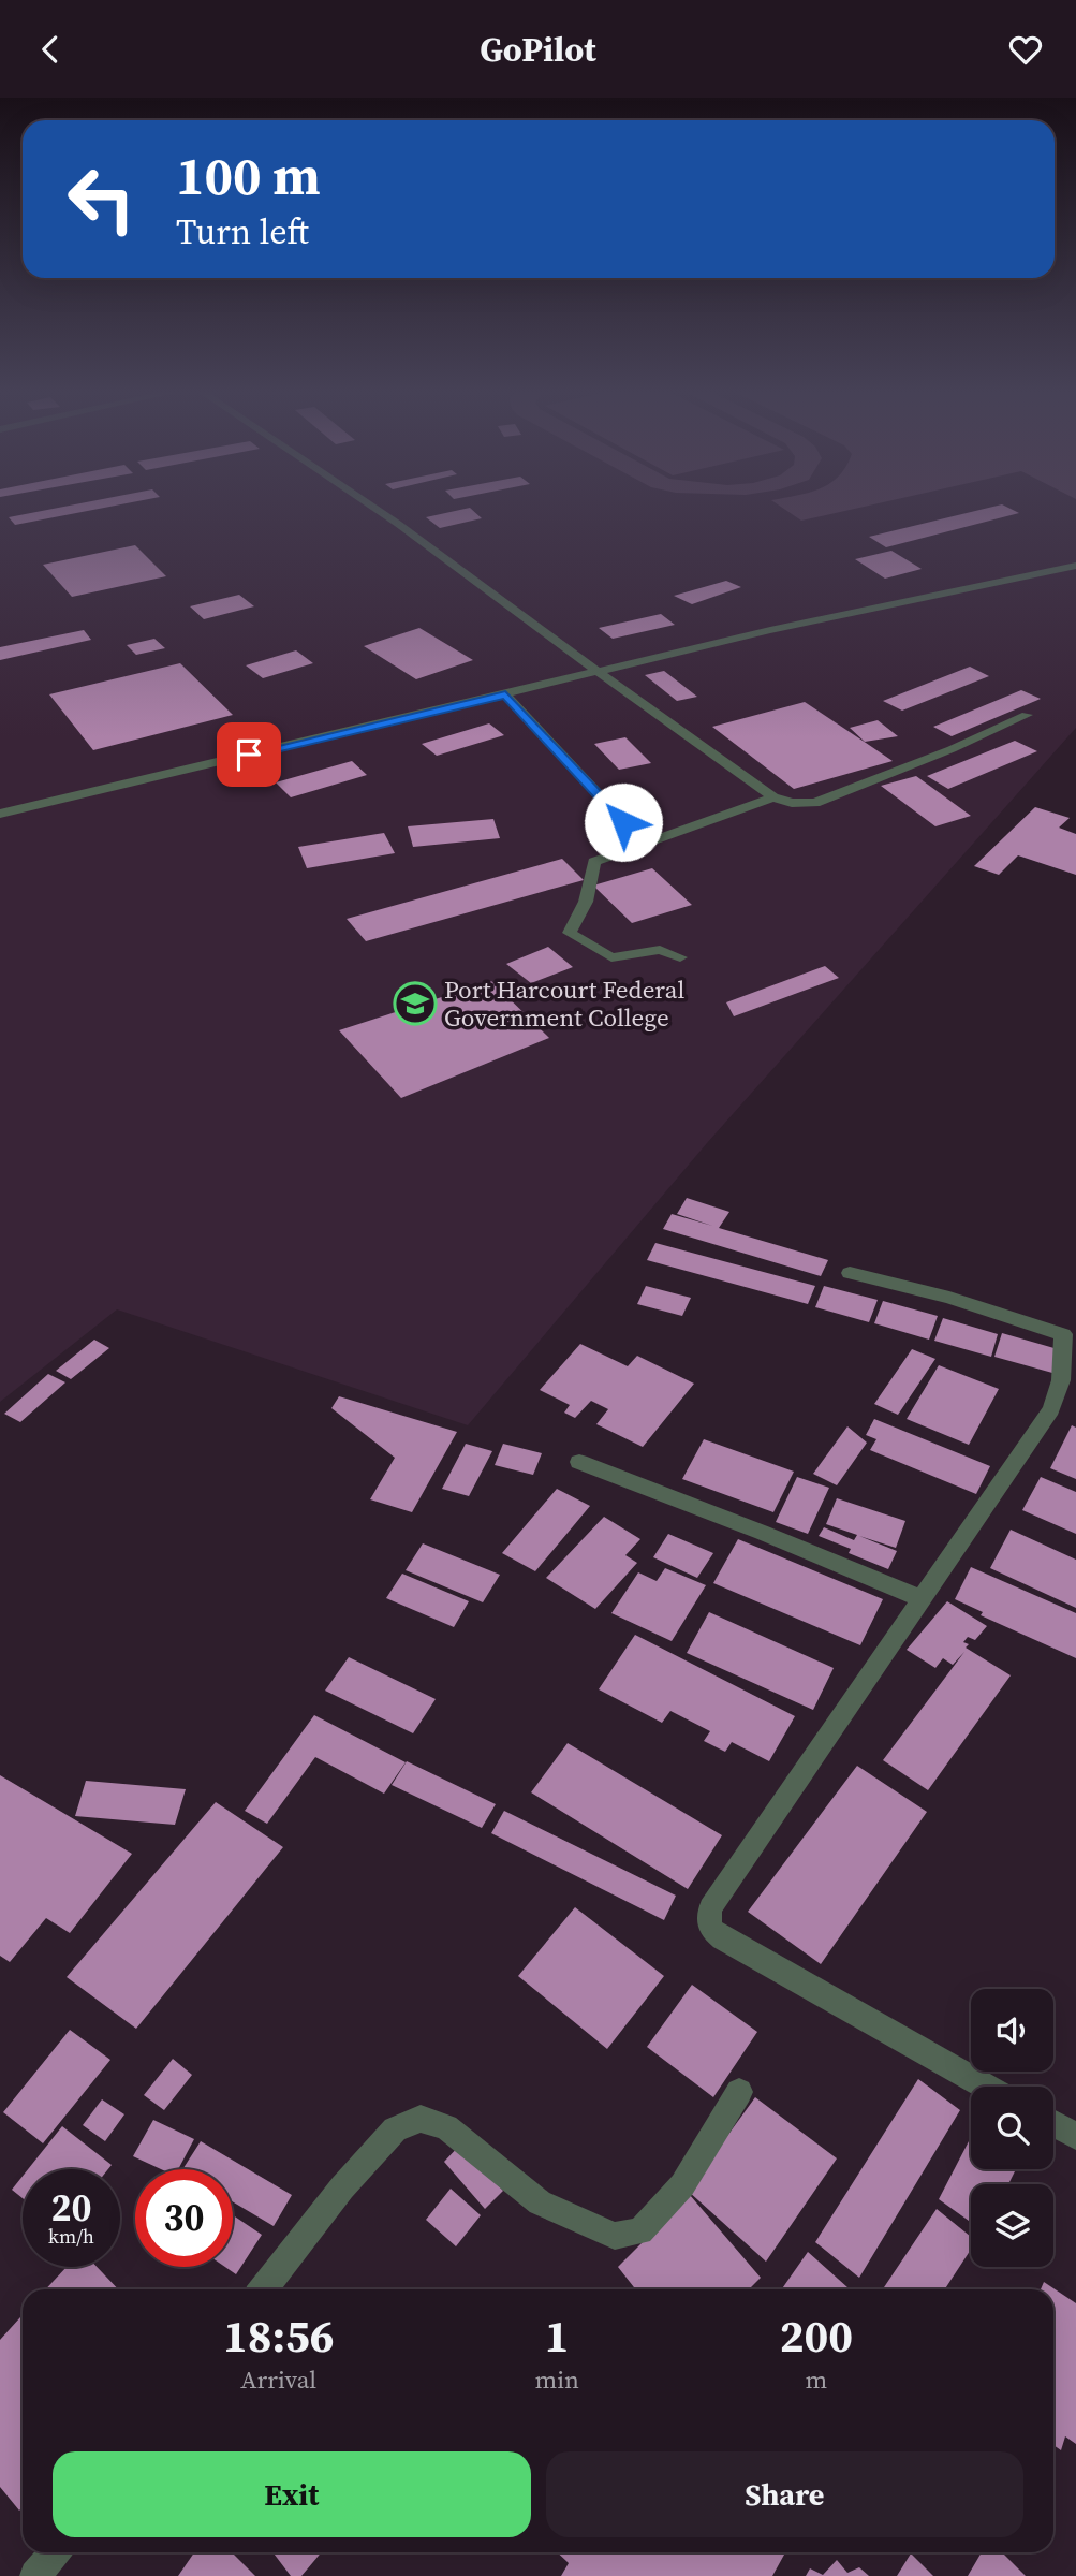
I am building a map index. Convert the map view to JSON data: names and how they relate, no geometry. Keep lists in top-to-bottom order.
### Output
{
  "places": {
    "school or university": ["Port Harcourt Federal Government College"]
  },
  "page": {
    "header": "GoPilot",
    "turn": ["100 m", "Turn left"],
    "speed": "20 km/h",
    "limit": "30",
    "eta": [
      "18:56",
      "Arrival",
      "1",
      "min",
      "200",
      "m"
    ],
    "buttons": ["Exit", "Share"]
  }
}
